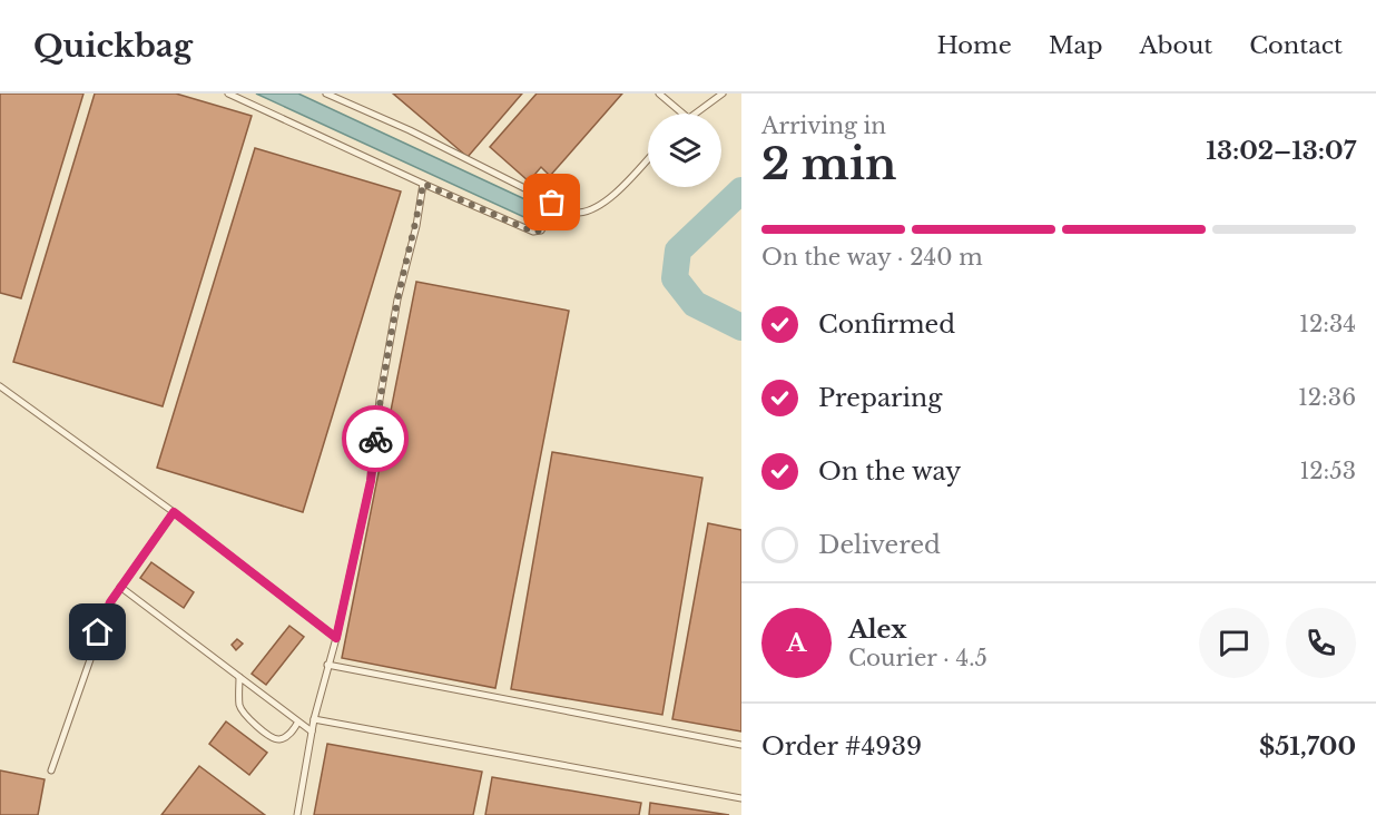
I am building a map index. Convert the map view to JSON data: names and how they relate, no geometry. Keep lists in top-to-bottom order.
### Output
{
  "page": {
    "header": "Quickbag",
    "nav": [
      "Home",
      "Map",
      "About",
      "Contact"
    ],
    "heading": ["2 min", "Arriving in", "13:02–13:07"],
    "panel": [
      "Alex",
      "Courier · 4.5",
      "Order #4939",
      "$51,700"
    ],
    "bar": "On the way · 240 m",
    "list": [
      ["Confirmed", "12:34"],
      ["Preparing", "12:36"],
      ["On the way", "12:53"],
      "Delivered"
    ],
    "round": "A"
  }
}
